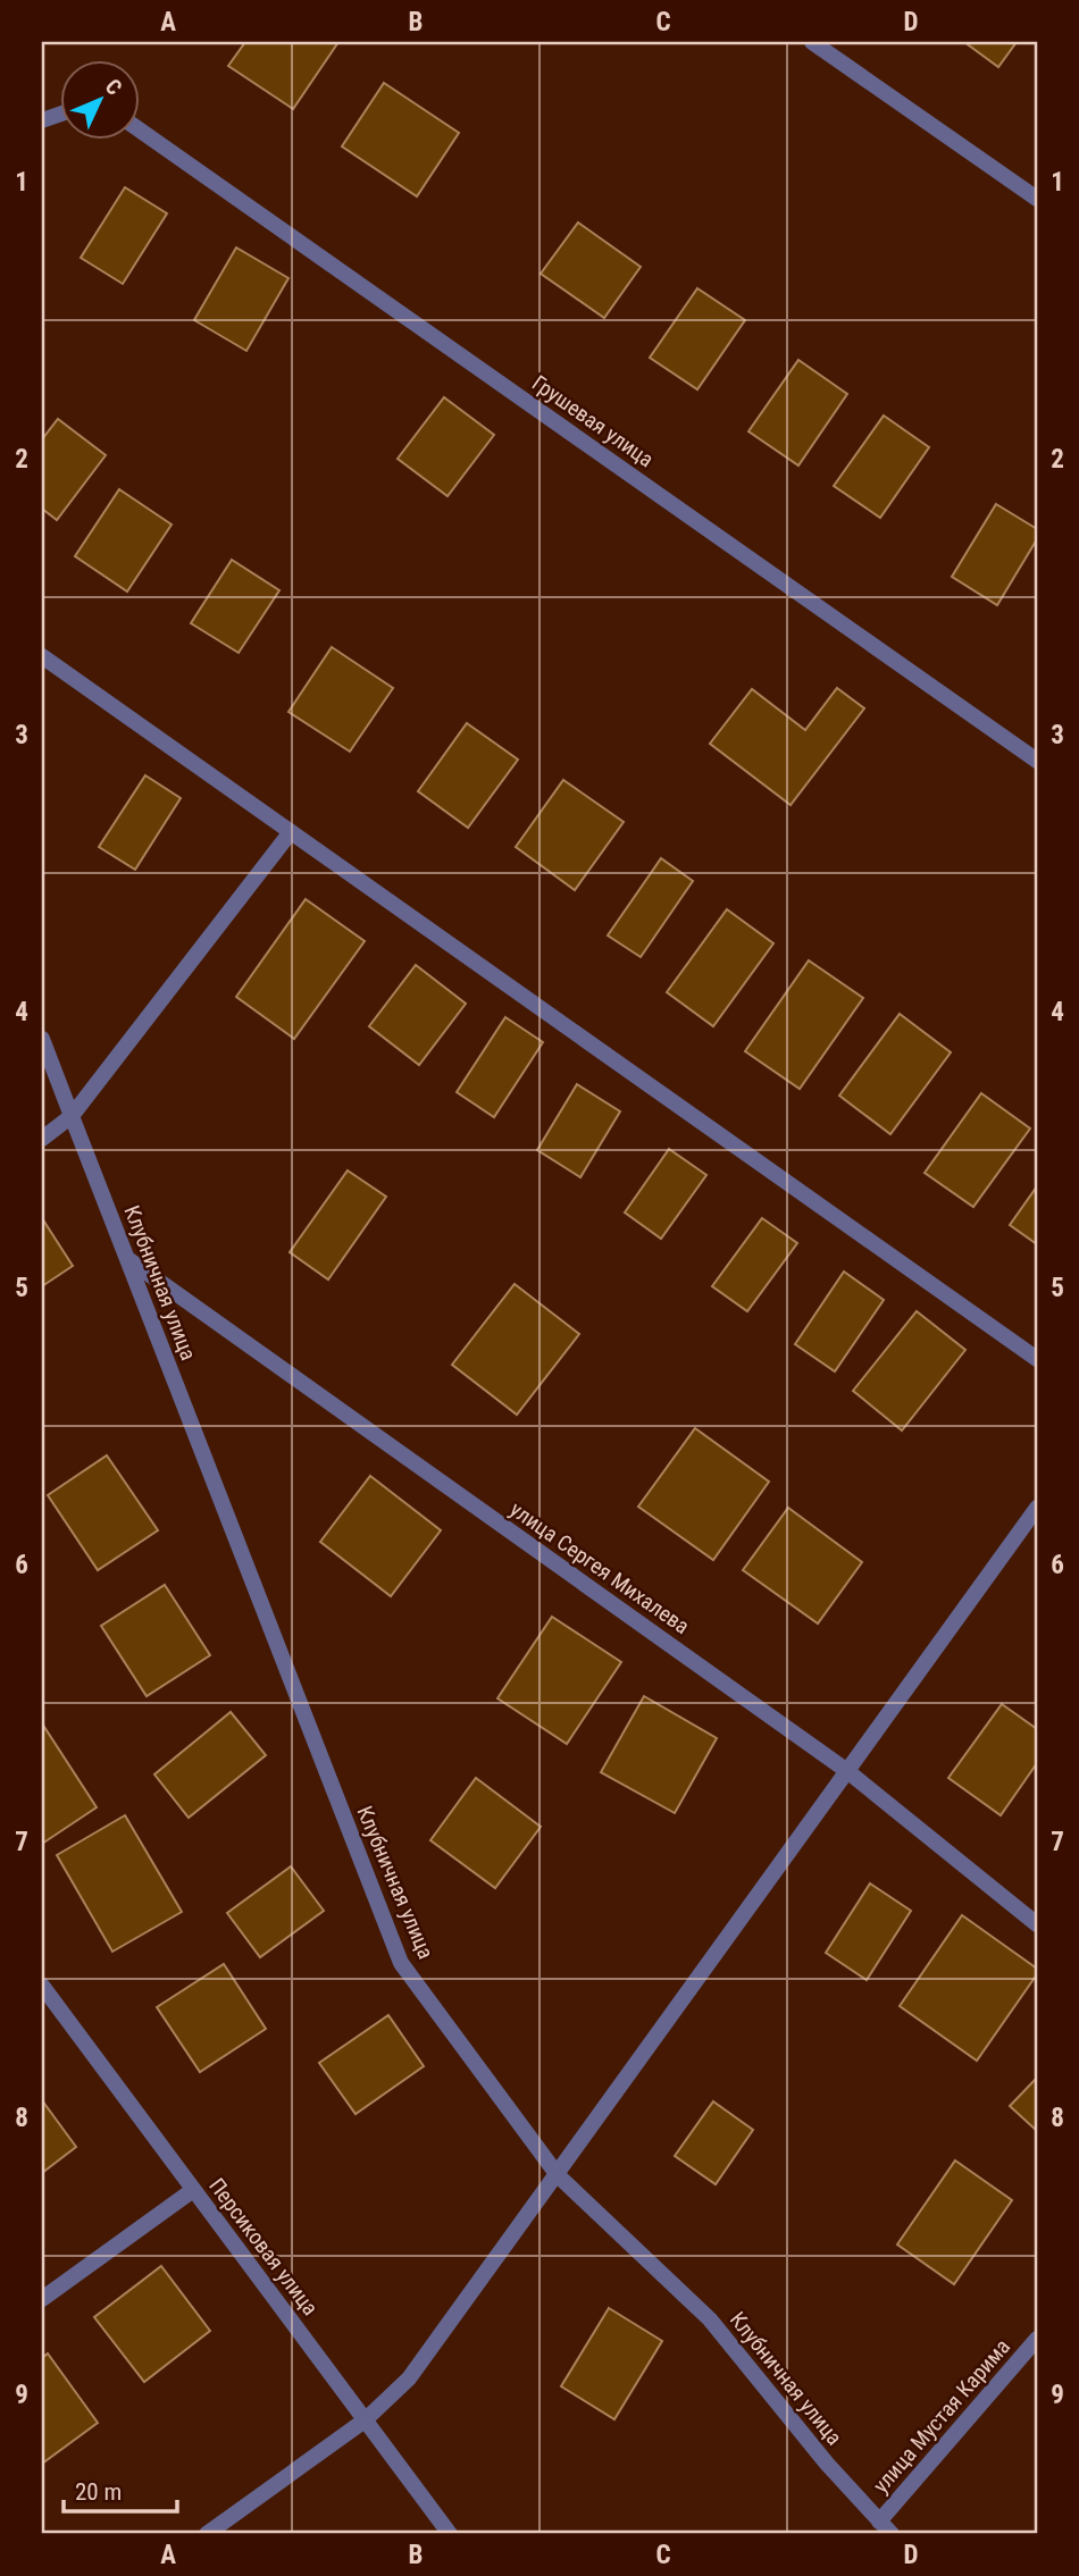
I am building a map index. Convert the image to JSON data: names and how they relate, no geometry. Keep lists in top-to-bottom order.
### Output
{
  "streets": {
    "street": [
      "Грушевая улица",
      "Клубничная улица",
      "улица Сергея Михалева",
      "Персиковая улица",
      "улица Мустая Карима"
    ]
  },
  "crossings": [
    ["Клубничная улица", "улица Сергея Михалева"],
    ["Клубничная улица", "улица Мустая Карима"]
  ],
  "scale_bar": "20 m",
  "north": "top right",
  "grid": {
    "columns": [
      "A",
      "B",
      "C",
      "D"
    ],
    "rows": [
      "1",
      "2",
      "3",
      "4",
      "5",
      "6",
      "7",
      "8",
      "9"
    ]
  }
}
